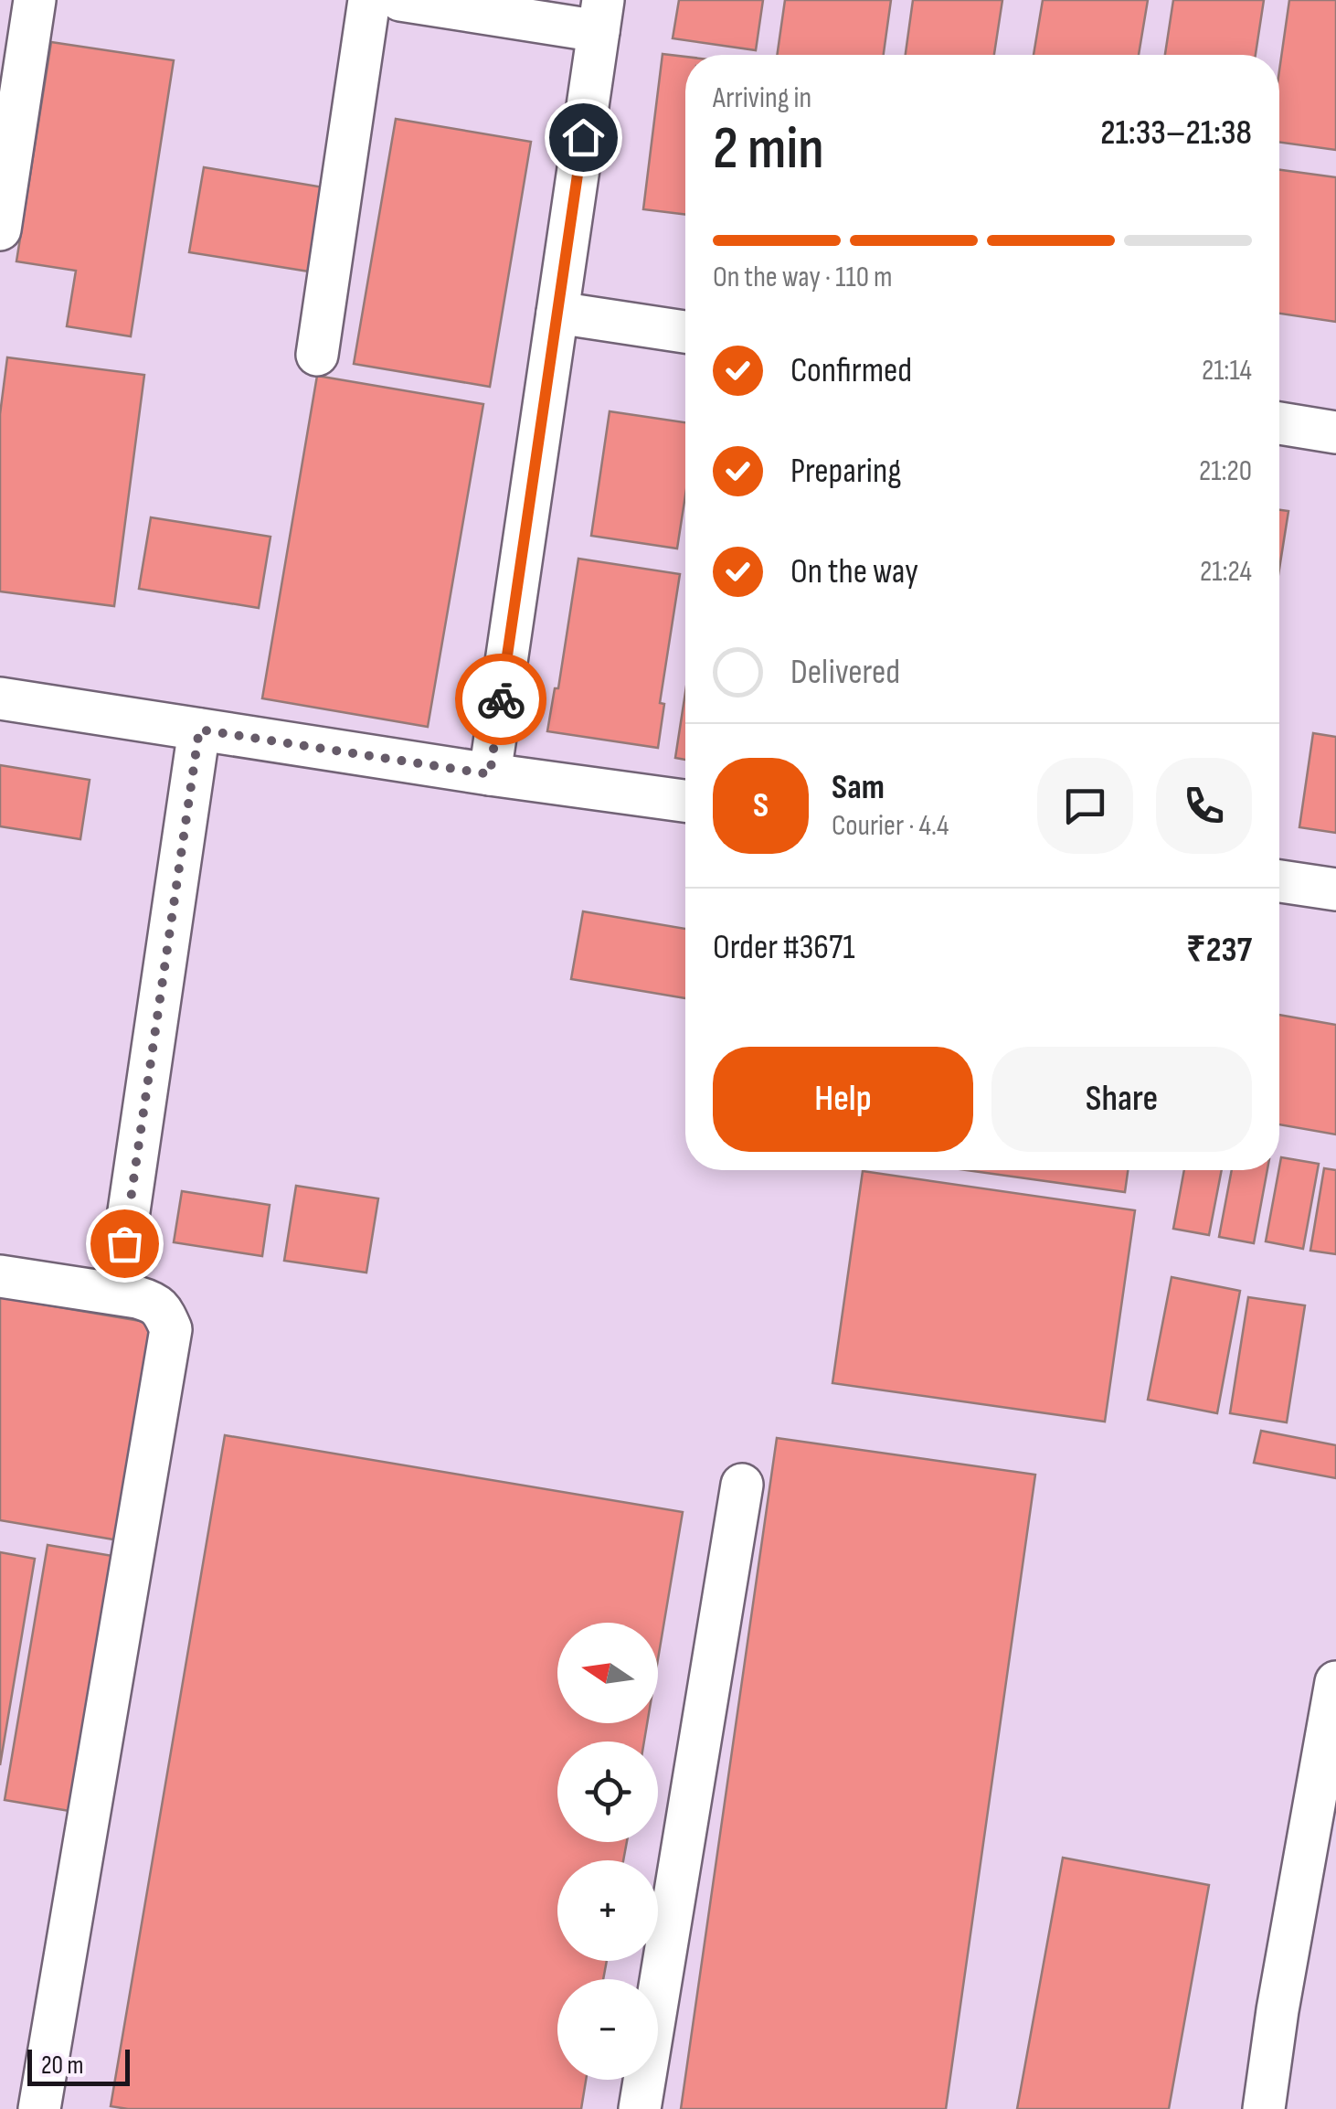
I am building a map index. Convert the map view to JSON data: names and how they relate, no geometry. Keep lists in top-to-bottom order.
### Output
{
  "scale_bar": "20 m",
  "north": "left",
  "page": {
    "heading": ["2 min", "Arriving in", "21:33–21:38"],
    "panel": [
      "Sam",
      "Courier · 4.4",
      "Order #3671",
      "₹237"
    ],
    "bar": "On the way · 110 m",
    "list": [
      ["Confirmed", "21:14"],
      ["Preparing", "21:20"],
      ["On the way", "21:24"],
      "Delivered"
    ],
    "round": "S",
    "buttons": ["Help", "Share"],
    "map_buttons": ["+", "−"],
    "scale": "20 m"
  }
}
